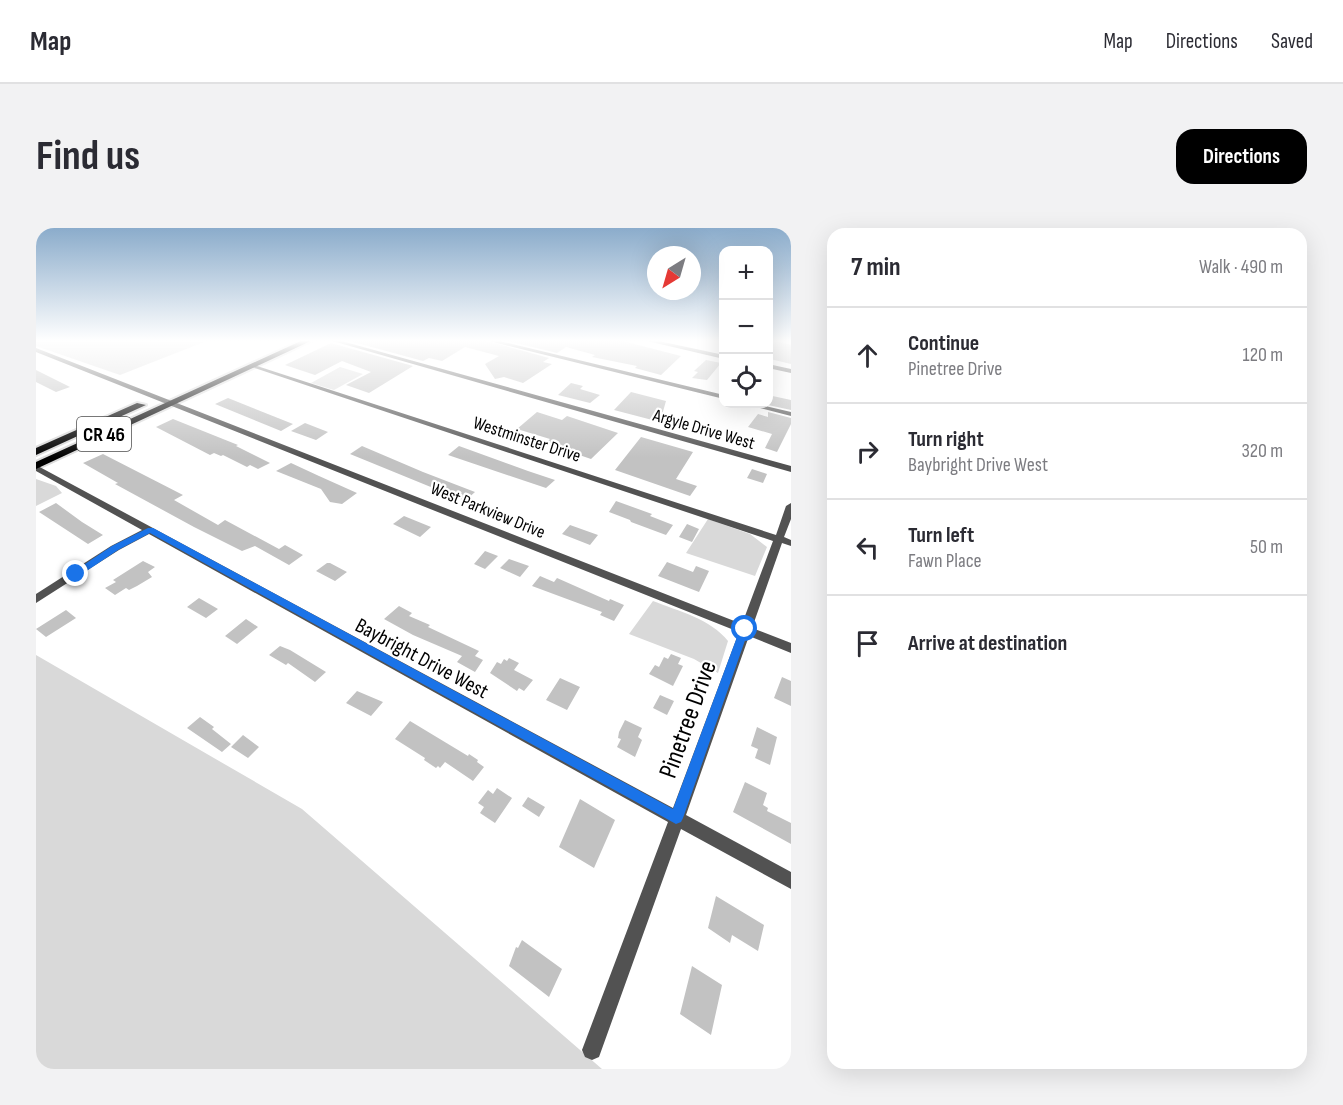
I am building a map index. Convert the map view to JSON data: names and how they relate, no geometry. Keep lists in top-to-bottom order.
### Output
{
  "streets": {
    "highway": ["CR 46"],
    "street": [
      "Argyle Drive West",
      "Westminster Drive",
      "West Parkview Drive",
      "Baybright Drive West",
      "Pinetree Drive"
    ]
  },
  "crossings": [
    ["CR 46", "West Parkview Drive"],
    ["CR 46", "Baybright Drive West"],
    ["Westminster Drive", "Pinetree Drive"],
    ["West Parkview Drive", "Pinetree Drive"],
    ["Baybright Drive West", "Pinetree Drive"]
  ],
  "north": "bottom left",
  "page": {
    "header": "Map",
    "nav": ["Map", "Directions", "Saved"],
    "buttons": "Directions",
    "title": "Find us",
    "heading": ["7 min", "Walk · 490 m"],
    "map_buttons": ["+", "−"],
    "list": [
      ["Continue", "Pinetree Drive", "120 m"],
      ["Turn right", "Baybright Drive West", "320 m"],
      ["Turn left", "Fawn Place", "50 m"],
      "Arrive at destination"
    ]
  }
}
